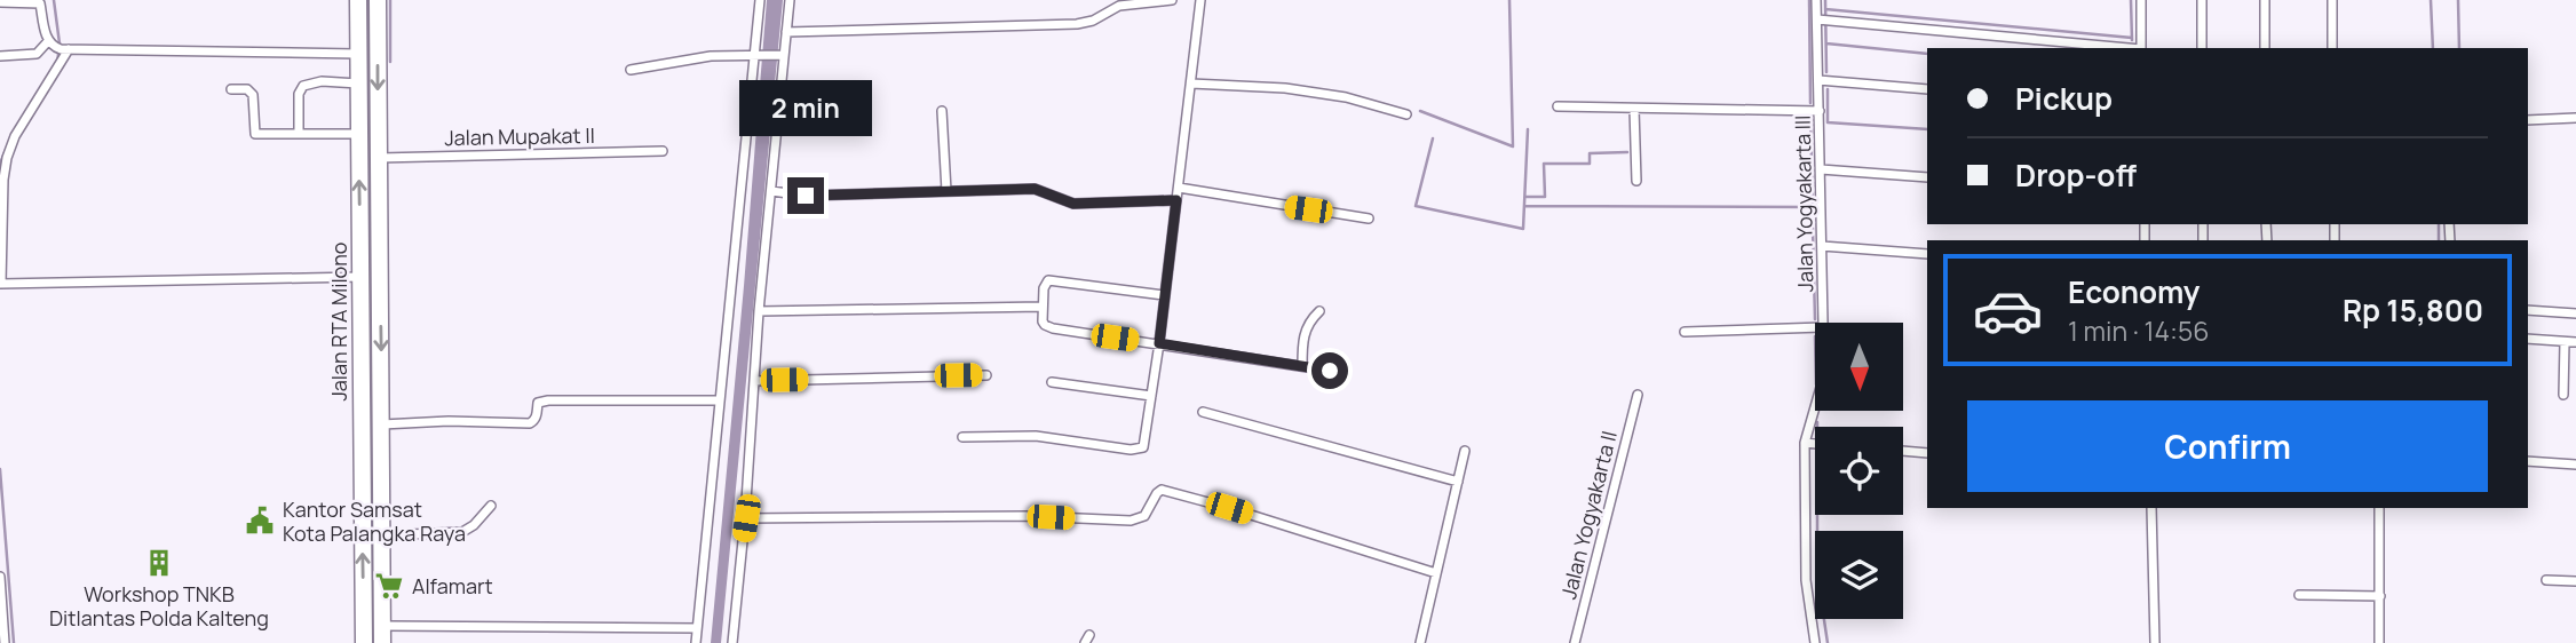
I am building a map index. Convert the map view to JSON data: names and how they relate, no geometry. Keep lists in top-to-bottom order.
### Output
{
  "streets": {
    "highway": ["Jalan RTA Milono"],
    "street": ["Jalan Mupakat II", "Jalan Yogyakarta III", "Jalan Yogyakarta II"]
  },
  "crossings": [
    ["Jalan Mupakat II", "Jalan RTA Milono"]
  ],
  "places": {
    "public building": ["Kantor Samsat Kota Palangka Raya"],
    "building": ["Workshop TNKB Ditlantas Polda Kalteng"],
    "supermarket": ["Alfamart"]
  },
  "north": "bottom",
  "page": {
    "banner": ["Pickup", "Drop-off"],
    "bubble": "2 min",
    "list": [
      {
        "name": "Economy",
        "note": "1 min · 14:56",
        "value": "Rp 15,800"
      }
    ],
    "buttons": "Confirm"
  }
}
